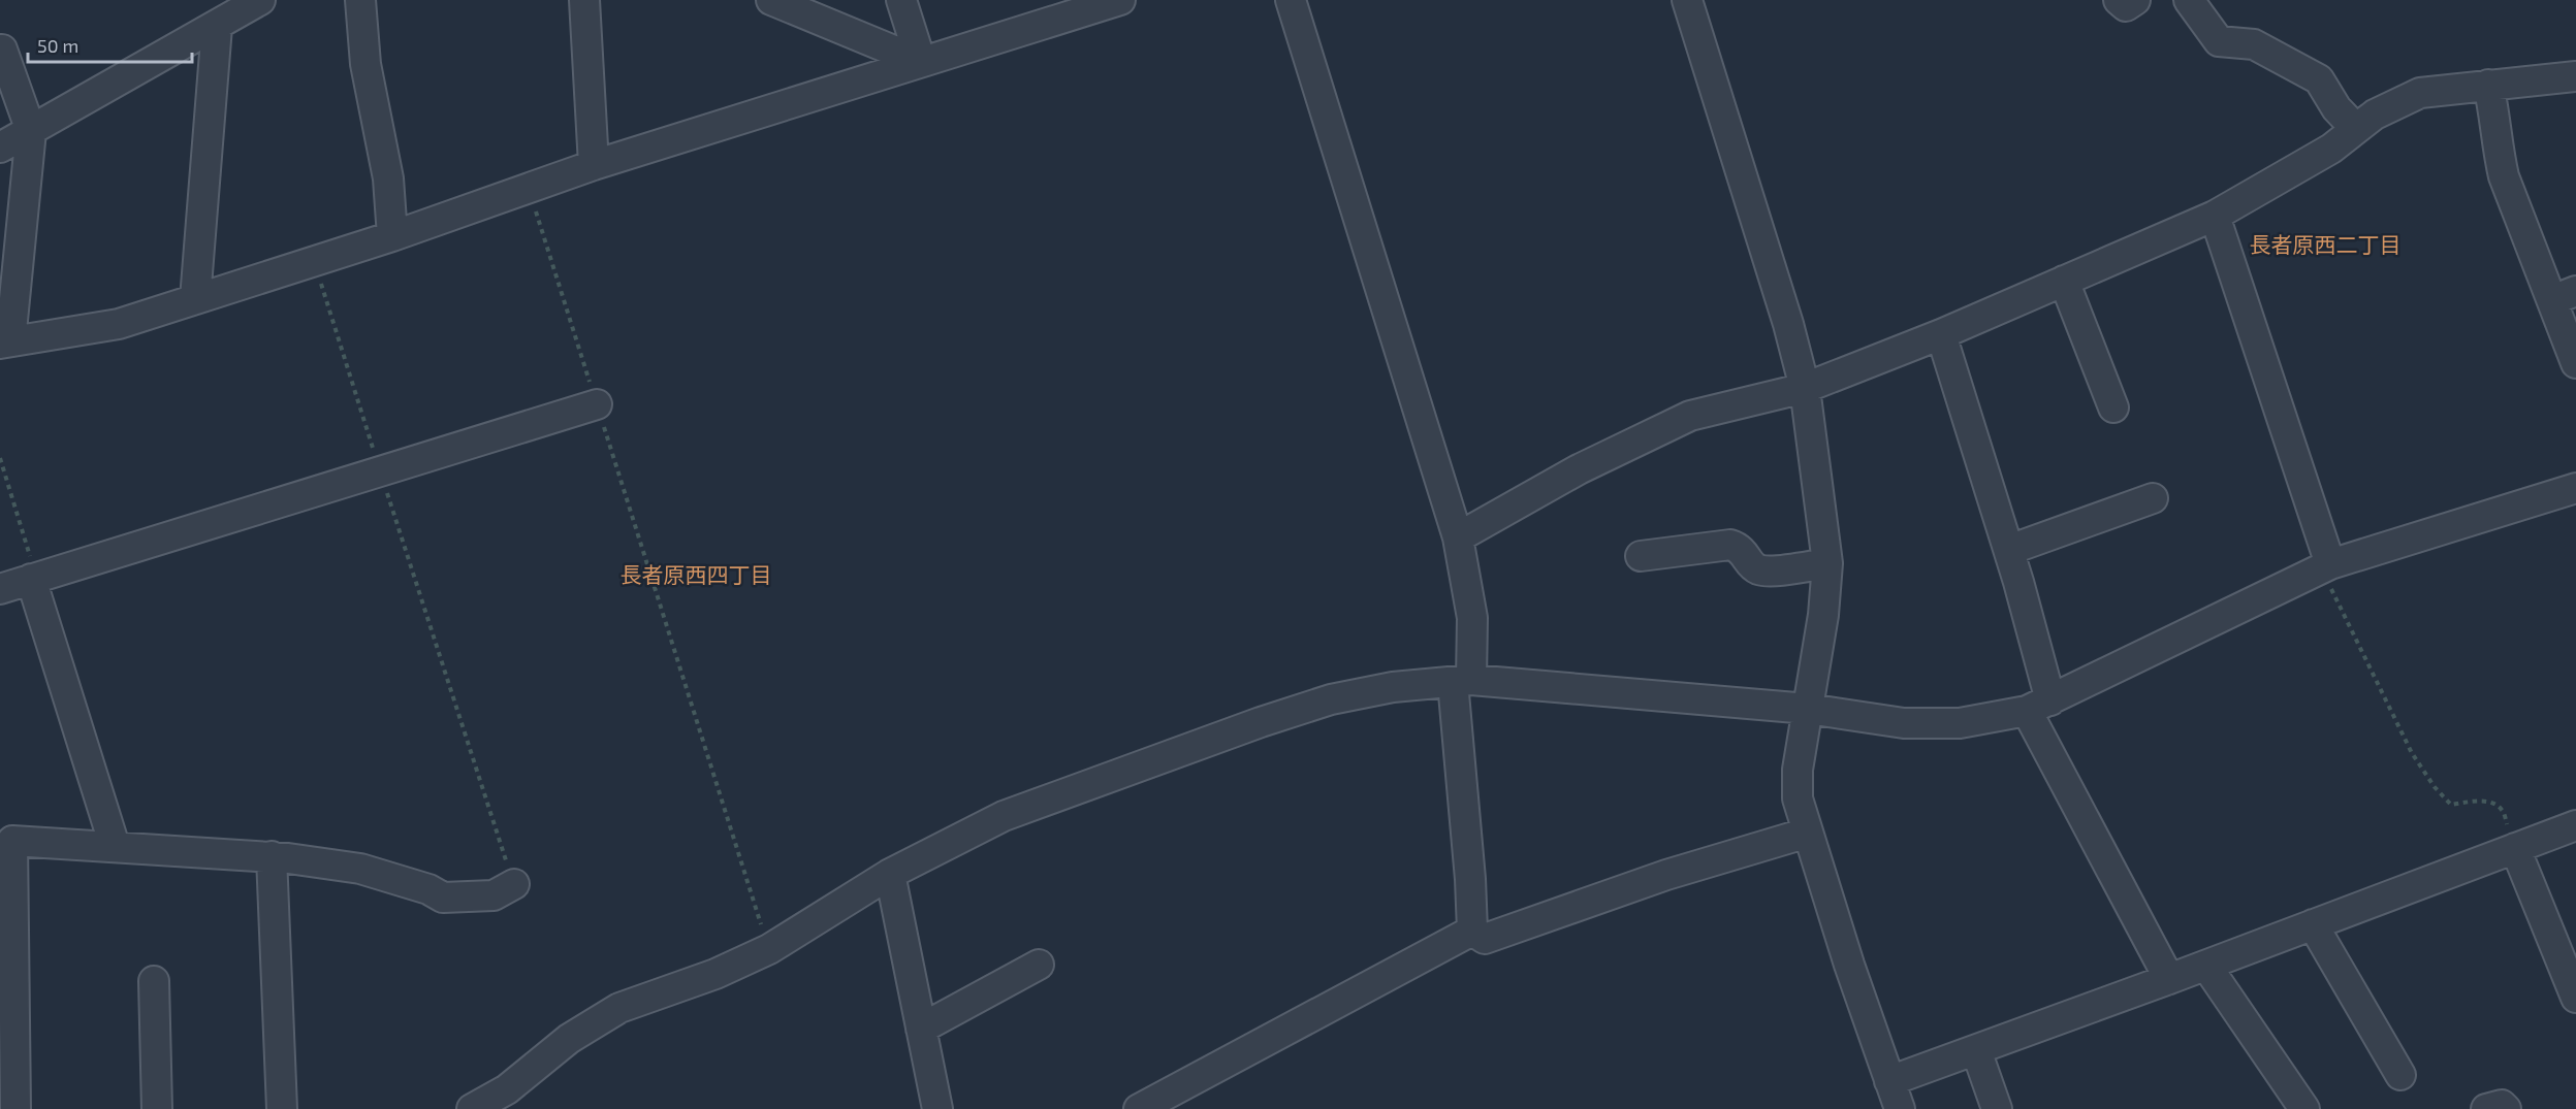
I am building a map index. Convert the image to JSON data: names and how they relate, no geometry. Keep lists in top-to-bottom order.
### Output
{
  "districts": ["長者原西二丁目", "長者原西四丁目"],
  "scale_bar": "50 m"
}
